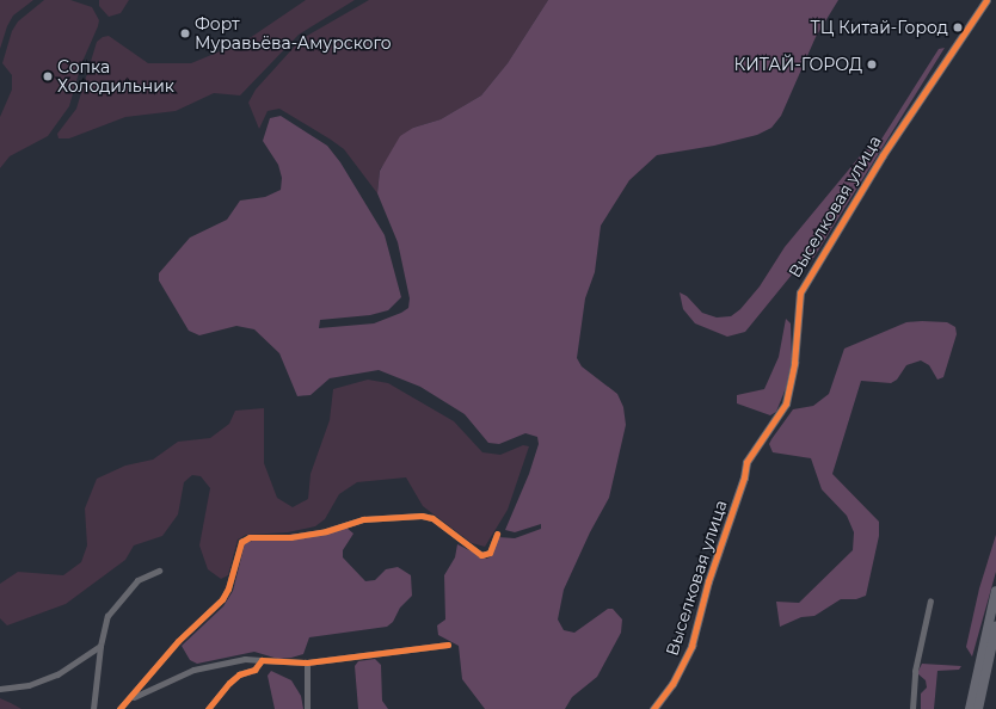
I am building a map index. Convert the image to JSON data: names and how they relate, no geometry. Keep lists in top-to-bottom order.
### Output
{
  "streets": {
    "street": ["Выселковая улица"]
  },
  "places": [
    "ТЦ Китай-Город",
    "Форт Муравьёва-Амурского",
    "КИТАЙ-ГОРОД",
    "Сопка Холодильник"
  ]
}
